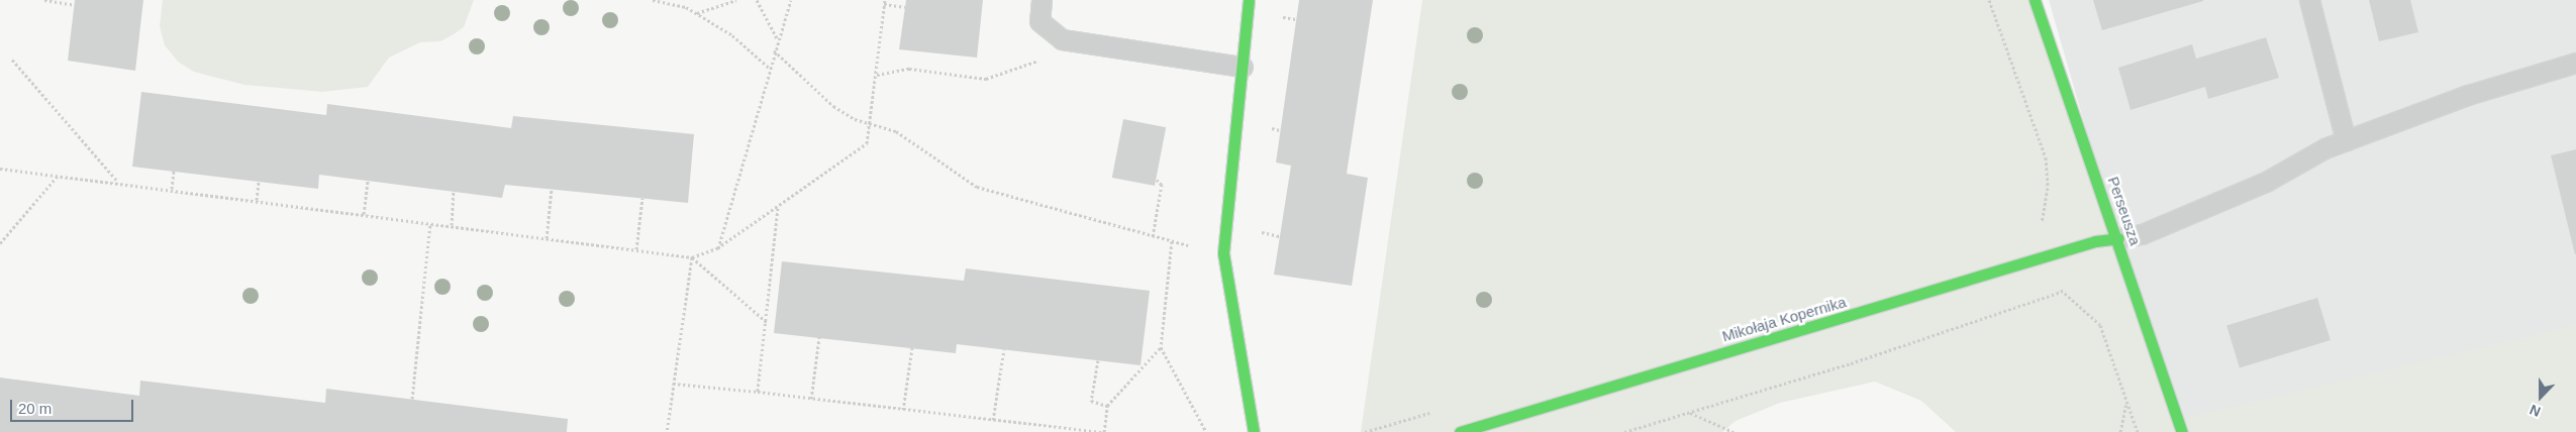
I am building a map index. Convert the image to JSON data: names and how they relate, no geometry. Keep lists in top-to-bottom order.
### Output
{
  "streets": {
    "street": ["Perseusza", "Mikołaja Kopernika"]
  },
  "crossings": [
    ["Perseusza", "Mikołaja Kopernika"]
  ],
  "scale_bar": "20 m",
  "north": "bottom"
}
